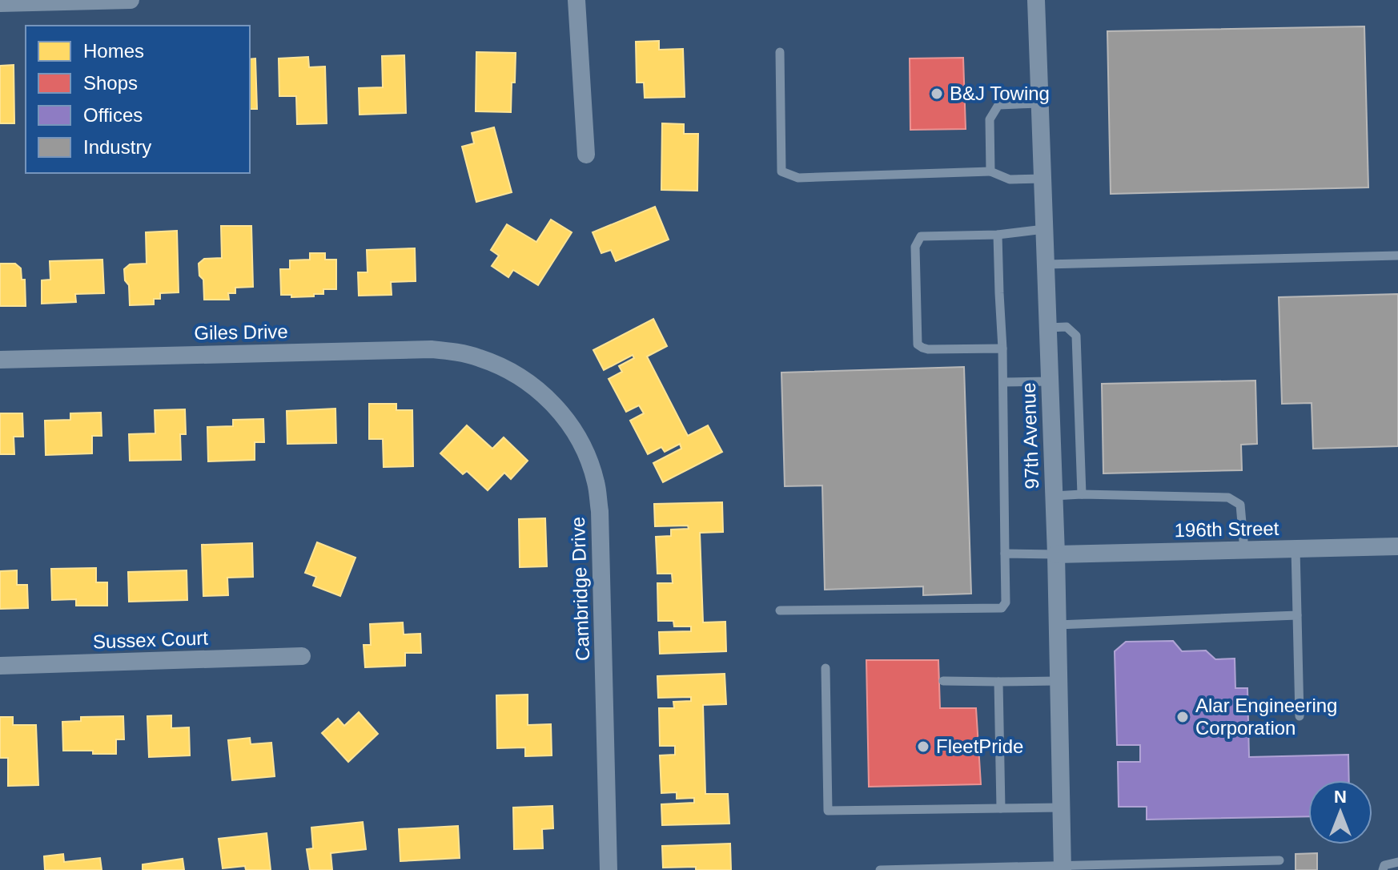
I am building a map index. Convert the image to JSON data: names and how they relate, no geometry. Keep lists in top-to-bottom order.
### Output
{
  "streets": {
    "street": [
      "Giles Drive",
      "97th Avenue",
      "196th Street",
      "Cambridge Drive",
      "Sussex Court"
    ]
  },
  "crossings": [
    ["Giles Drive", "Cambridge Drive"],
    ["97th Avenue", "196th Street"]
  ],
  "places": ["B&J Towing", "Alar Engineering Corporation", "FleetPride"],
  "legend": [
    "Homes",
    "Shops",
    "Offices",
    "Industry"
  ],
  "north": "top"
}
